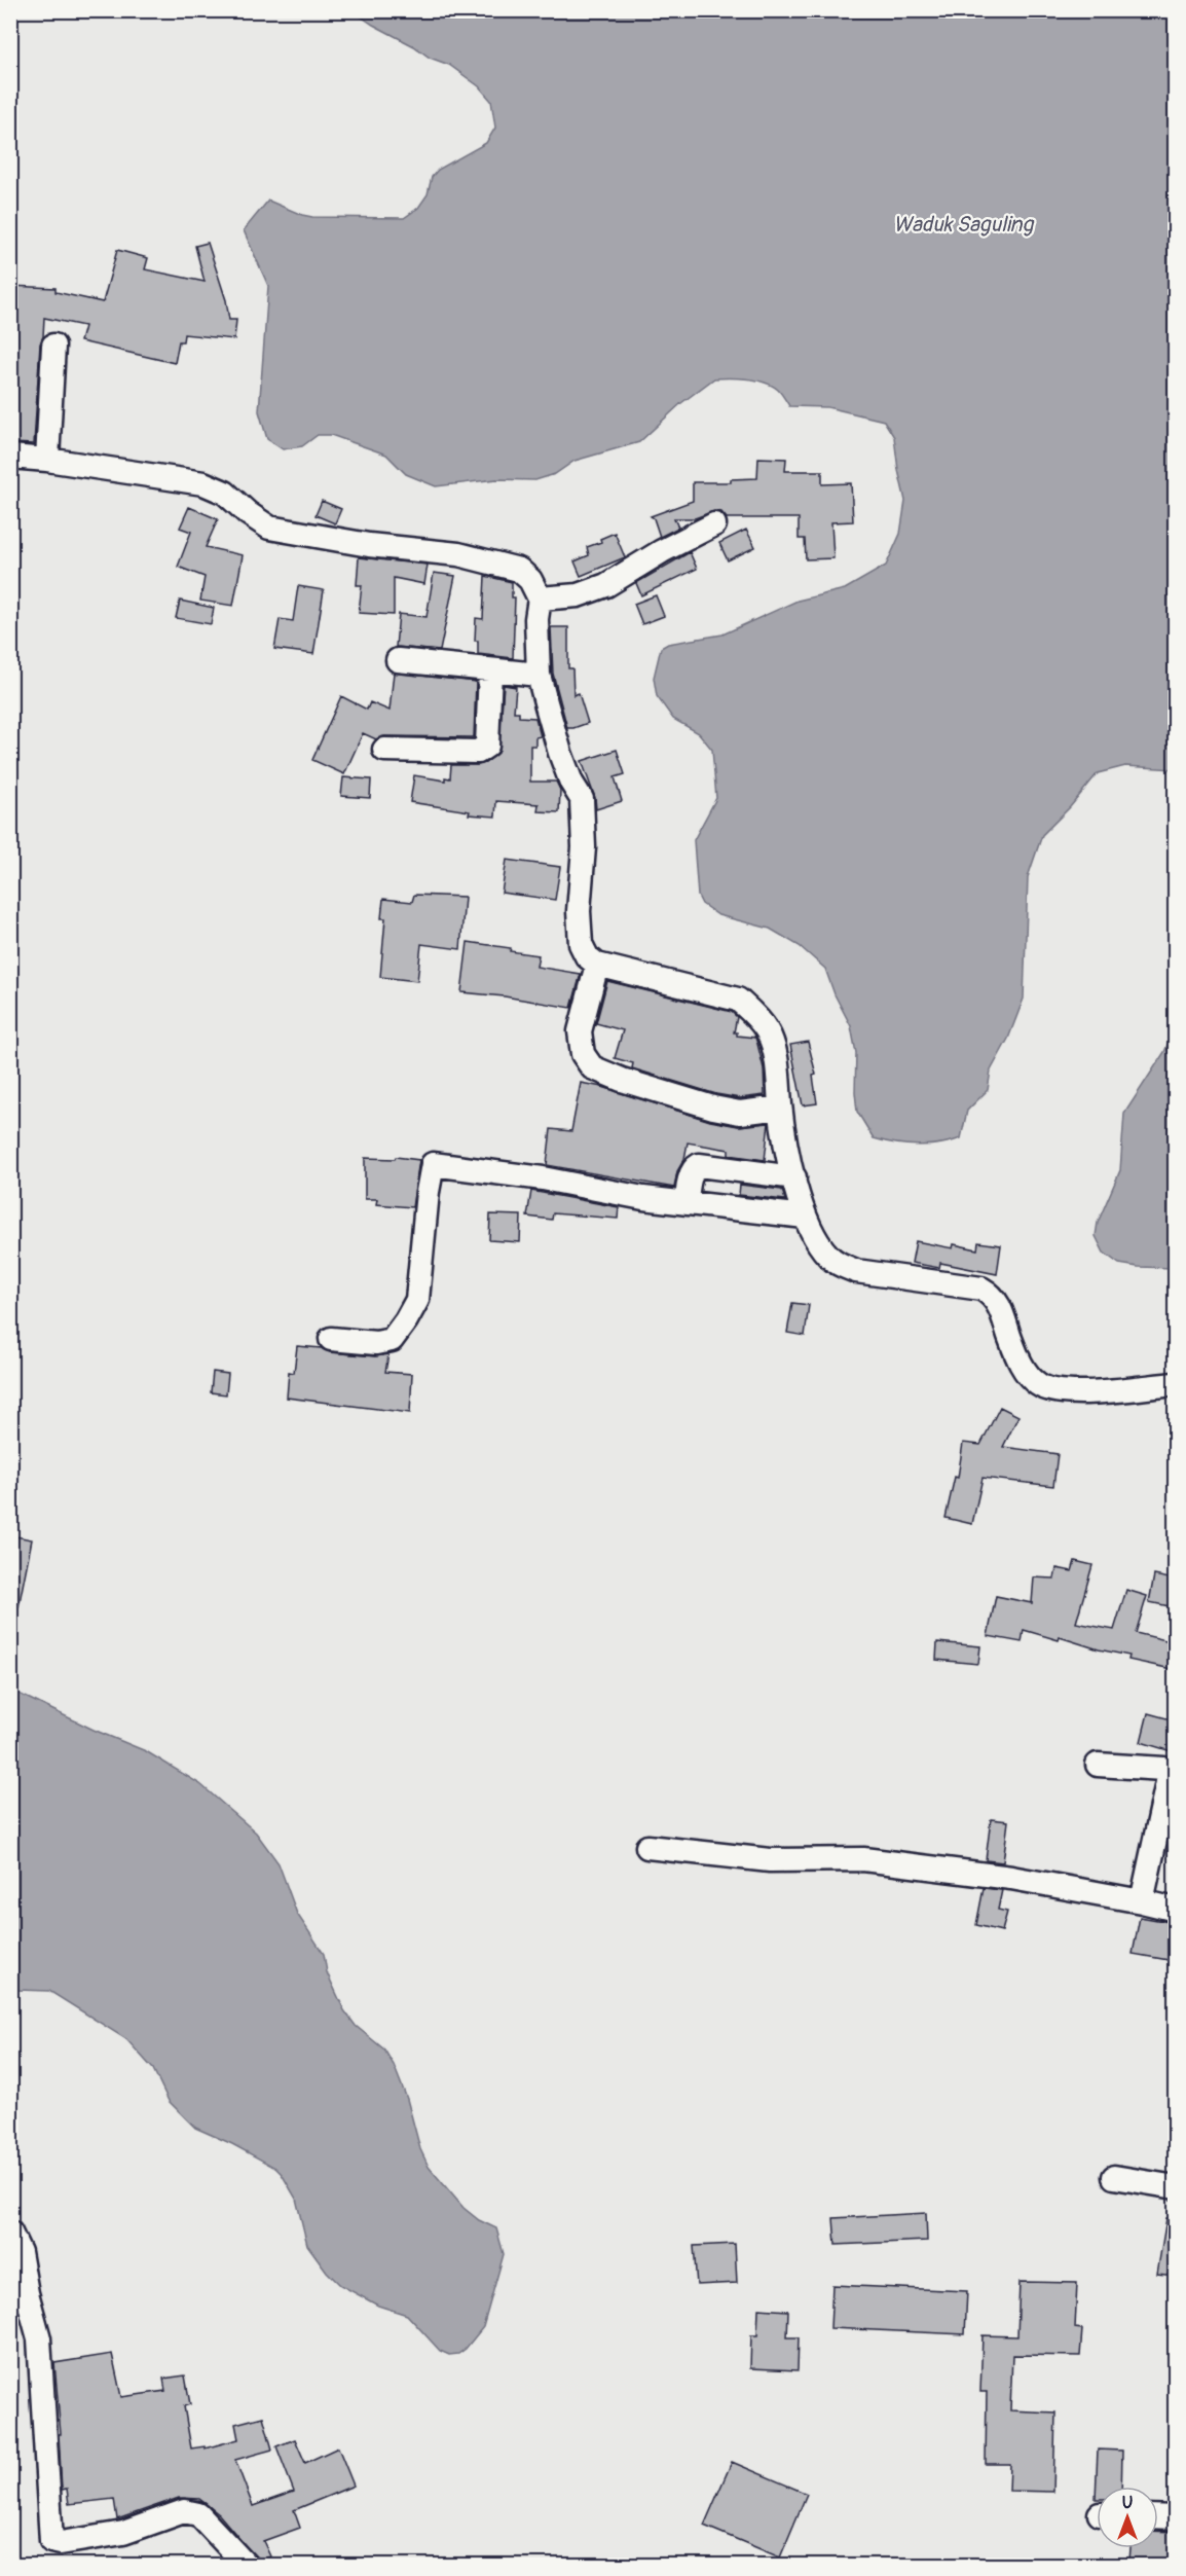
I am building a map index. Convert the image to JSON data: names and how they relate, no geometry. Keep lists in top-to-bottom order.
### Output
{
  "water": ["Waduk Saguling"],
  "north": "top"
}
